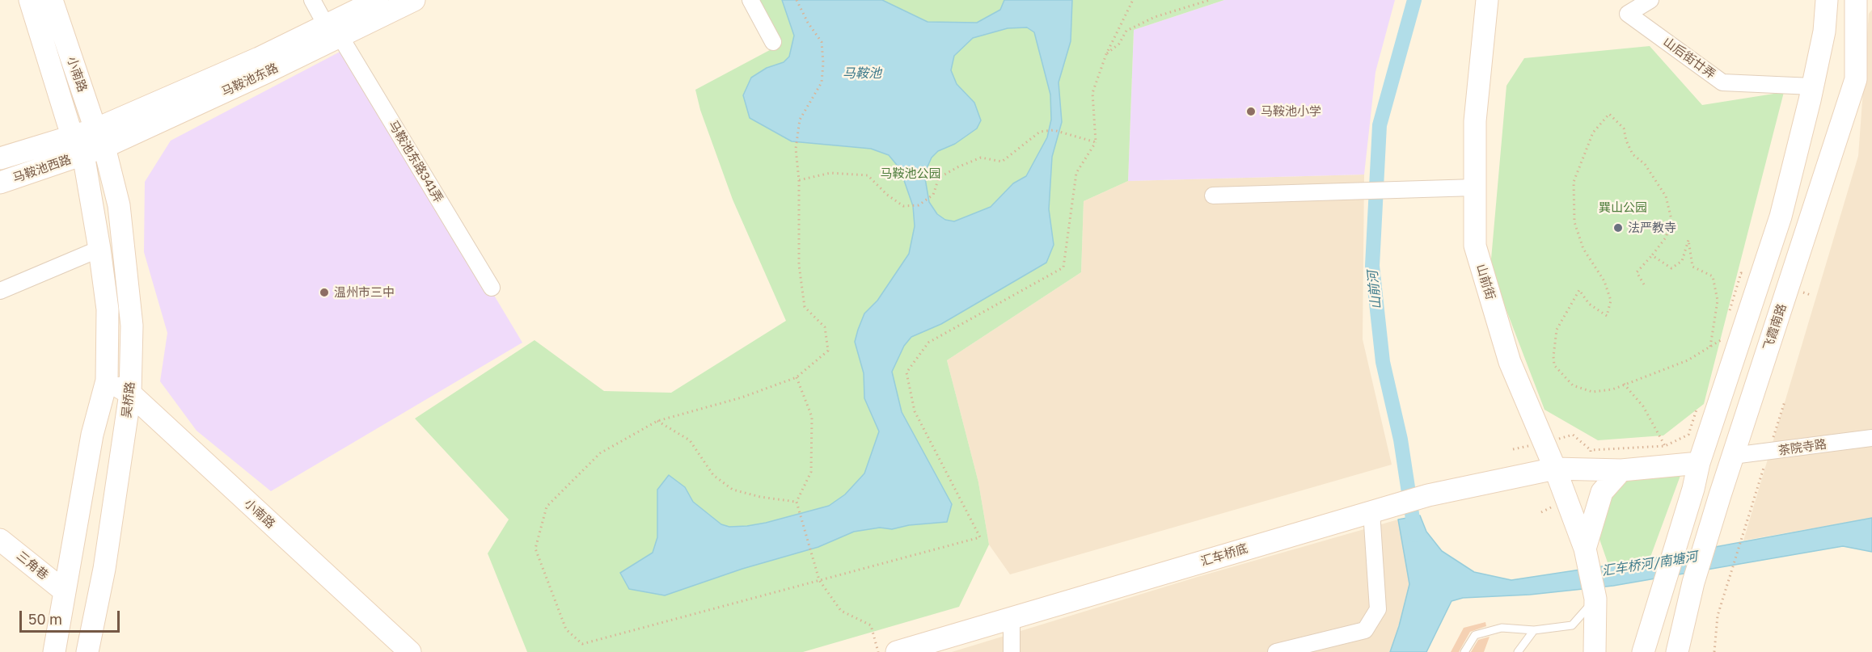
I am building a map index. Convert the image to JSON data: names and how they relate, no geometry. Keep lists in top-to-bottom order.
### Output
{
  "streets": {
    "main road": [
      "小南路",
      "马鞍池东路",
      "马鞍池西路",
      "山前街",
      "飞霞南路",
      "吴桥路",
      "汇车桥底",
      "三角巷"
    ],
    "street": ["山后街廿弄", "马鞍池东路341弄", "茶院寺路"]
  },
  "crossings": [
    ["小南路", "马鞍池东路"],
    ["小南路", "马鞍池西路"],
    ["小南路", "吴桥路"],
    ["马鞍池东路", "马鞍池东路341弄"],
    ["马鞍池东路", "马鞍池西路"],
    ["马鞍池东路", "吴桥路"],
    ["马鞍池西路", "吴桥路"],
    ["山前街", "汇车桥底"],
    ["飞霞南路", "茶院寺路"],
    ["吴桥路", "三角巷"]
  ],
  "water": ["马鞍池", "山前河", "汇车桥河/南塘河"],
  "parks": ["马鞍池公园", "巽山公园"],
  "places": ["马鞍池小学", "法严教寺", "温州市三中"],
  "scale_bar": "50 m"
}
